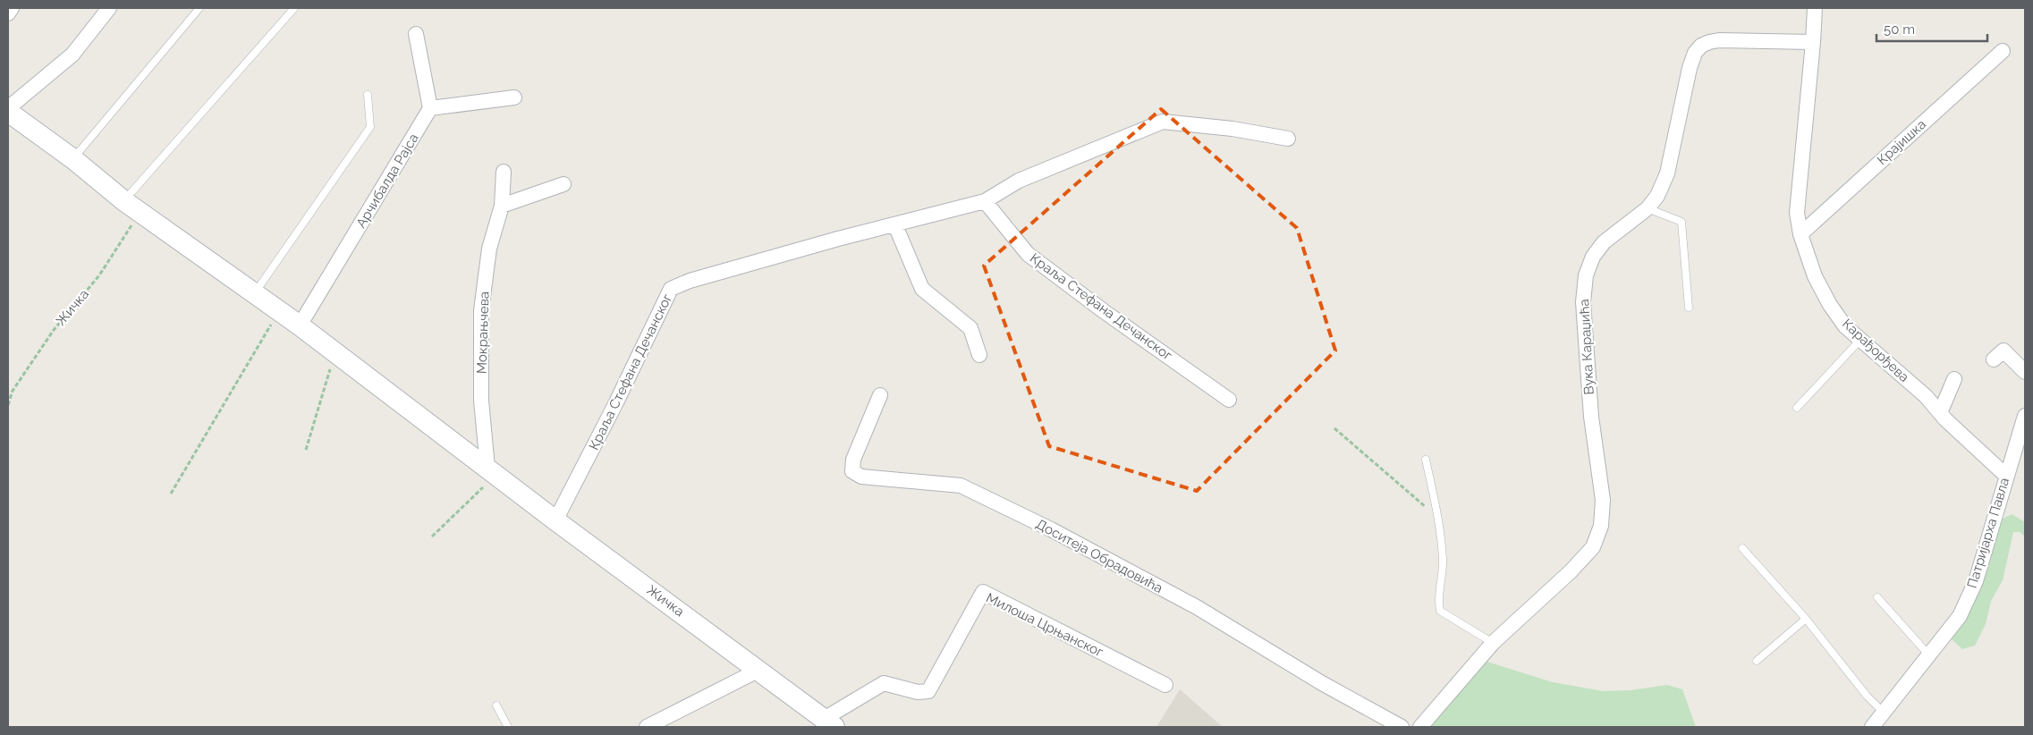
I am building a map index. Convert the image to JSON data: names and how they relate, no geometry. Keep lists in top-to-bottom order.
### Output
{
  "streets": {
    "main road": ["Жичка"],
    "street": [
      "Крајишка",
      "Арчибалда Рајса",
      "Краља Стефана Дечанског",
      "Мокрањчева",
      "Вука Караџића",
      "Карађорђева",
      "Патријарха Павла",
      "Доситеја Обрадовића",
      "Милоша Црњанског"
    ]
  },
  "crossings": [
    ["Крајишка", "Карађорђева"],
    ["Арчибалда Рајса", "Жичка"],
    ["Краља Стефана Дечанског", "Жичка"],
    ["Жичка", "Мокрањчева"],
    ["Жичка", "Милоша Црњанског"],
    ["Вука Караџића", "Карађорђева"],
    ["Карађорђева", "Патријарха Павла"]
  ],
  "scale_bar": "50 m"
}
